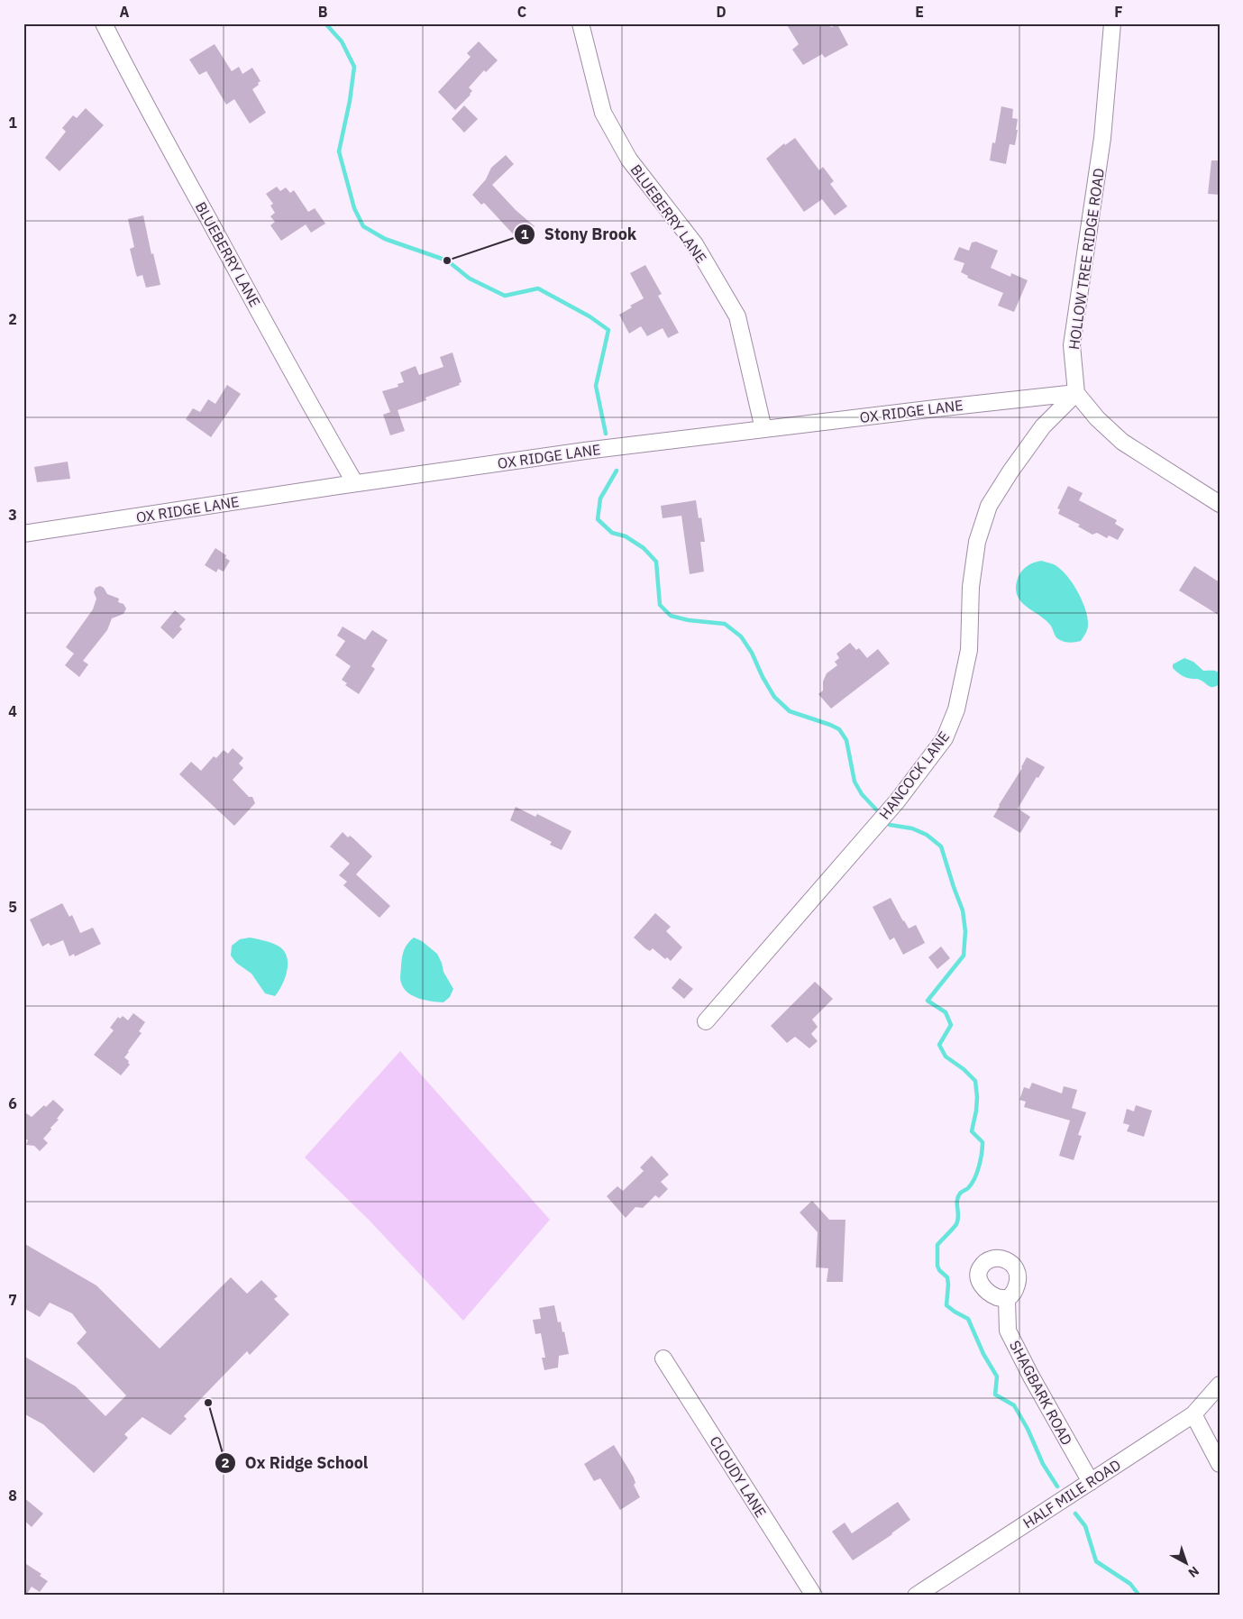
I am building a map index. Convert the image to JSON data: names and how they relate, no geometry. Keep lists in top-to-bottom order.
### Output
{
  "streets": {
    "street": [
      "BLUEBERRY LANE",
      "HOLLOW TREE RIDGE ROAD",
      "OX RIDGE LANE",
      "HANCOCK LANE",
      "SHAGBARK ROAD",
      "CLOUDY LANE",
      "HALF MILE ROAD"
    ]
  },
  "crossings": [
    ["BLUEBERRY LANE", "OX RIDGE LANE"],
    ["HOLLOW TREE RIDGE ROAD", "OX RIDGE LANE"],
    ["HOLLOW TREE RIDGE ROAD", "HANCOCK LANE"],
    ["OX RIDGE LANE", "HANCOCK LANE"],
    ["SHAGBARK ROAD", "HALF MILE ROAD"]
  ],
  "places": ["Stony Brook", "Ox Ridge School"],
  "north": "bottom right",
  "grid": {
    "columns": [
      "A",
      "B",
      "C",
      "D",
      "E",
      "F"
    ],
    "rows": [
      "1",
      "2",
      "3",
      "4",
      "5",
      "6",
      "7",
      "8"
    ]
  }
}
